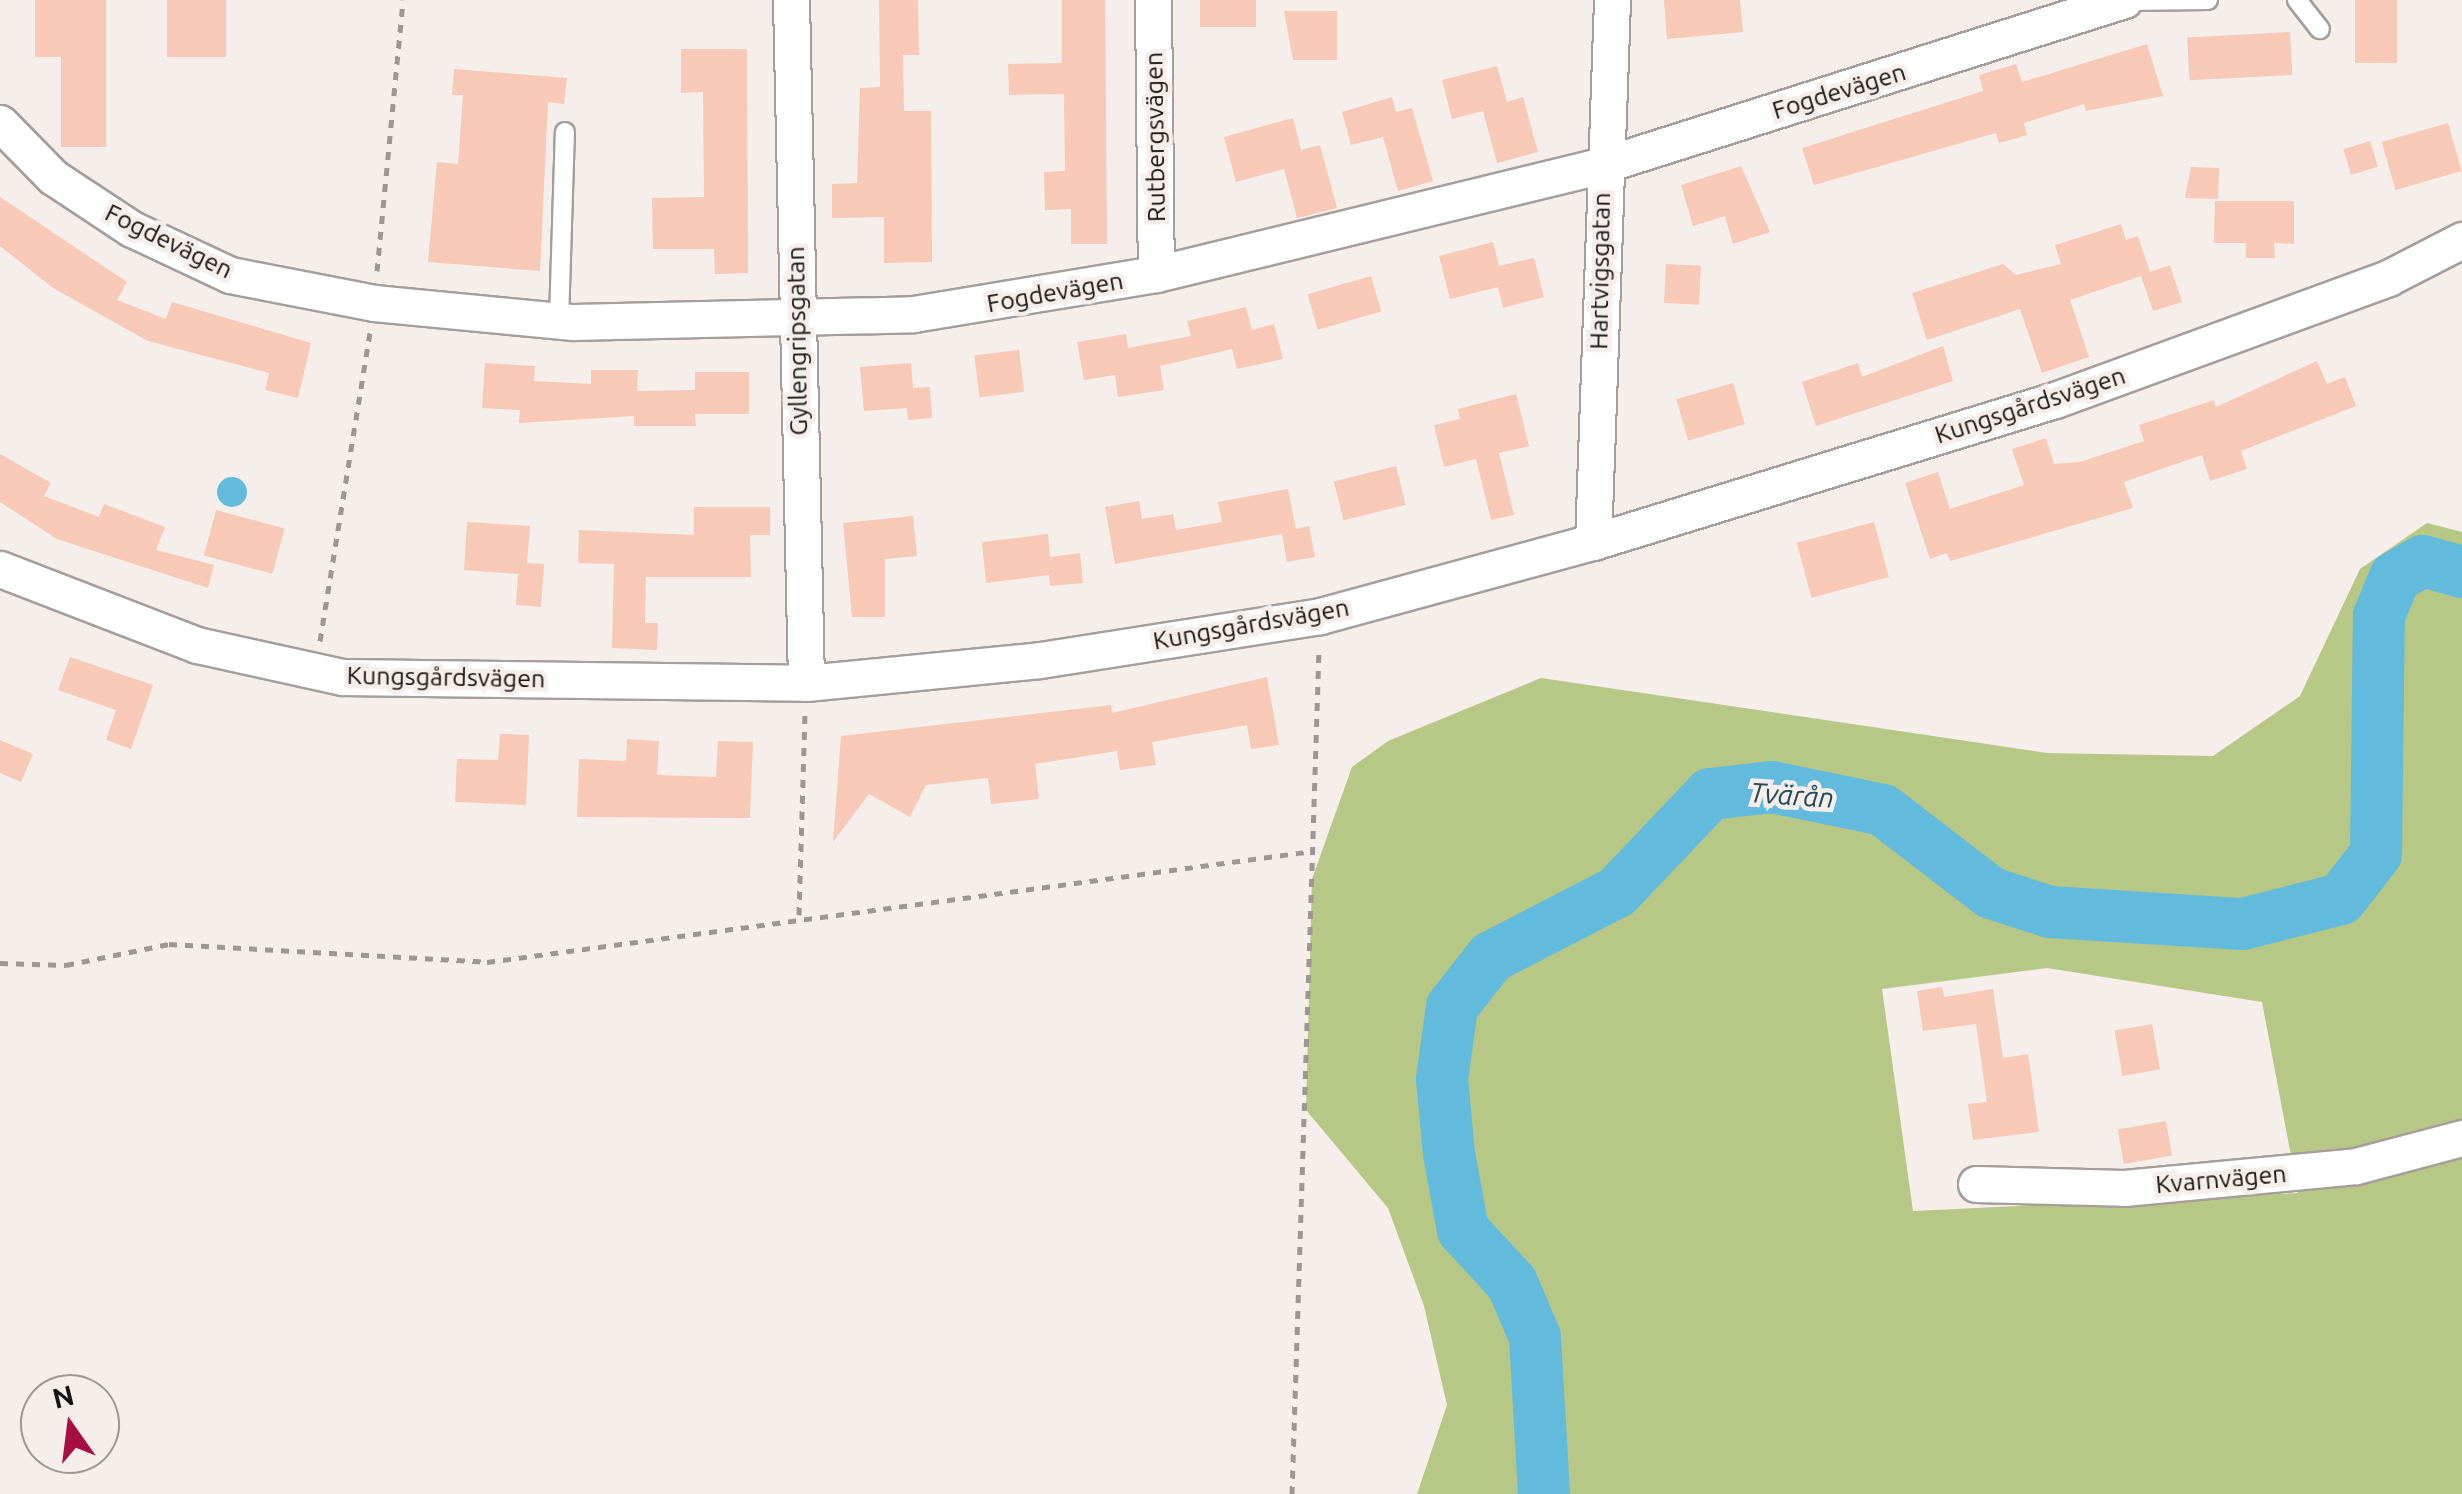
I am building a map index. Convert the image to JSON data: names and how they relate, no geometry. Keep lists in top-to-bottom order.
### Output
{
  "streets": {
    "street": [
      "Fogdevägen",
      "Rutbergsvägen",
      "Hartvigsgatan",
      "Gyllengripsgatan",
      "Kungsgårdsvägen",
      "Kvarnvägen"
    ]
  },
  "crossings": [
    ["Fogdevägen", "Rutbergsvägen"],
    ["Fogdevägen", "Hartvigsgatan"],
    ["Fogdevägen", "Gyllengripsgatan"],
    ["Hartvigsgatan", "Kungsgårdsvägen"],
    ["Gyllengripsgatan", "Kungsgårdsvägen"]
  ],
  "water": ["Tvärån"],
  "north": "top"
}
